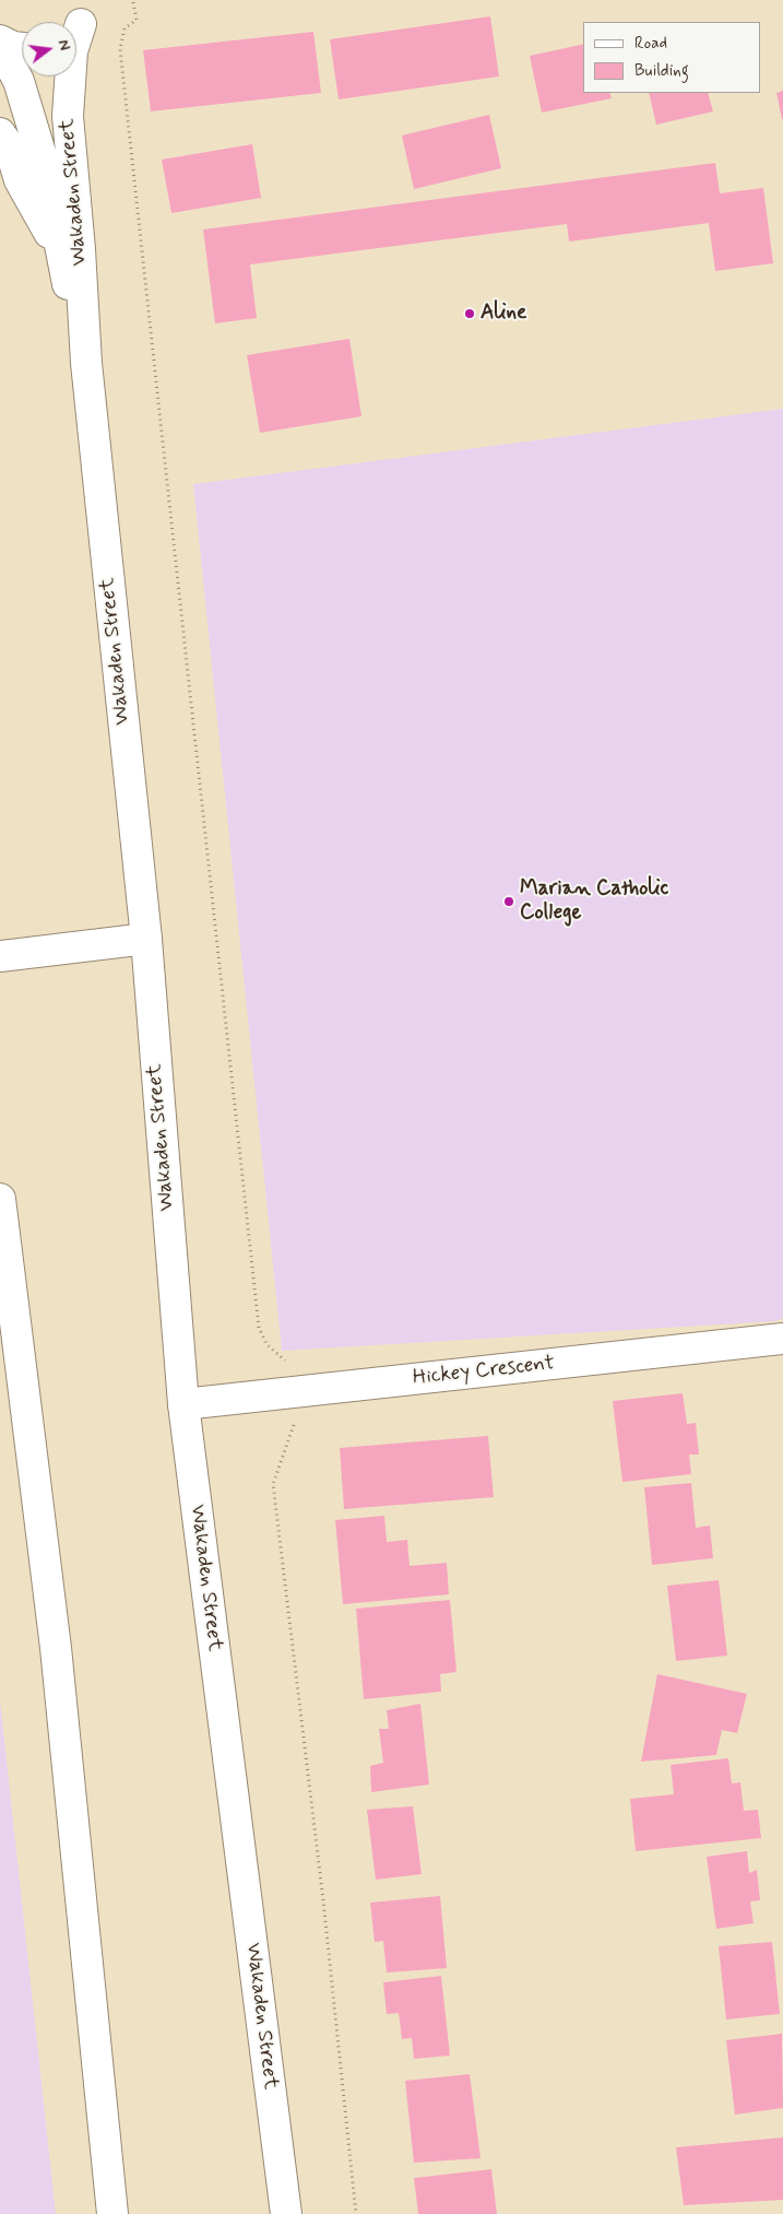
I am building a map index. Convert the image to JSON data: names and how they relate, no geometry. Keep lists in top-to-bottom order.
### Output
{
  "streets": {
    "main road": ["Wakaden Street", "Hickey Crescent"]
  },
  "crossings": [
    ["Wakaden Street", "Hickey Crescent"]
  ],
  "places": ["Aline", "Marian Catholic College"],
  "legend": ["Road", "Building"],
  "north": "right"
}
